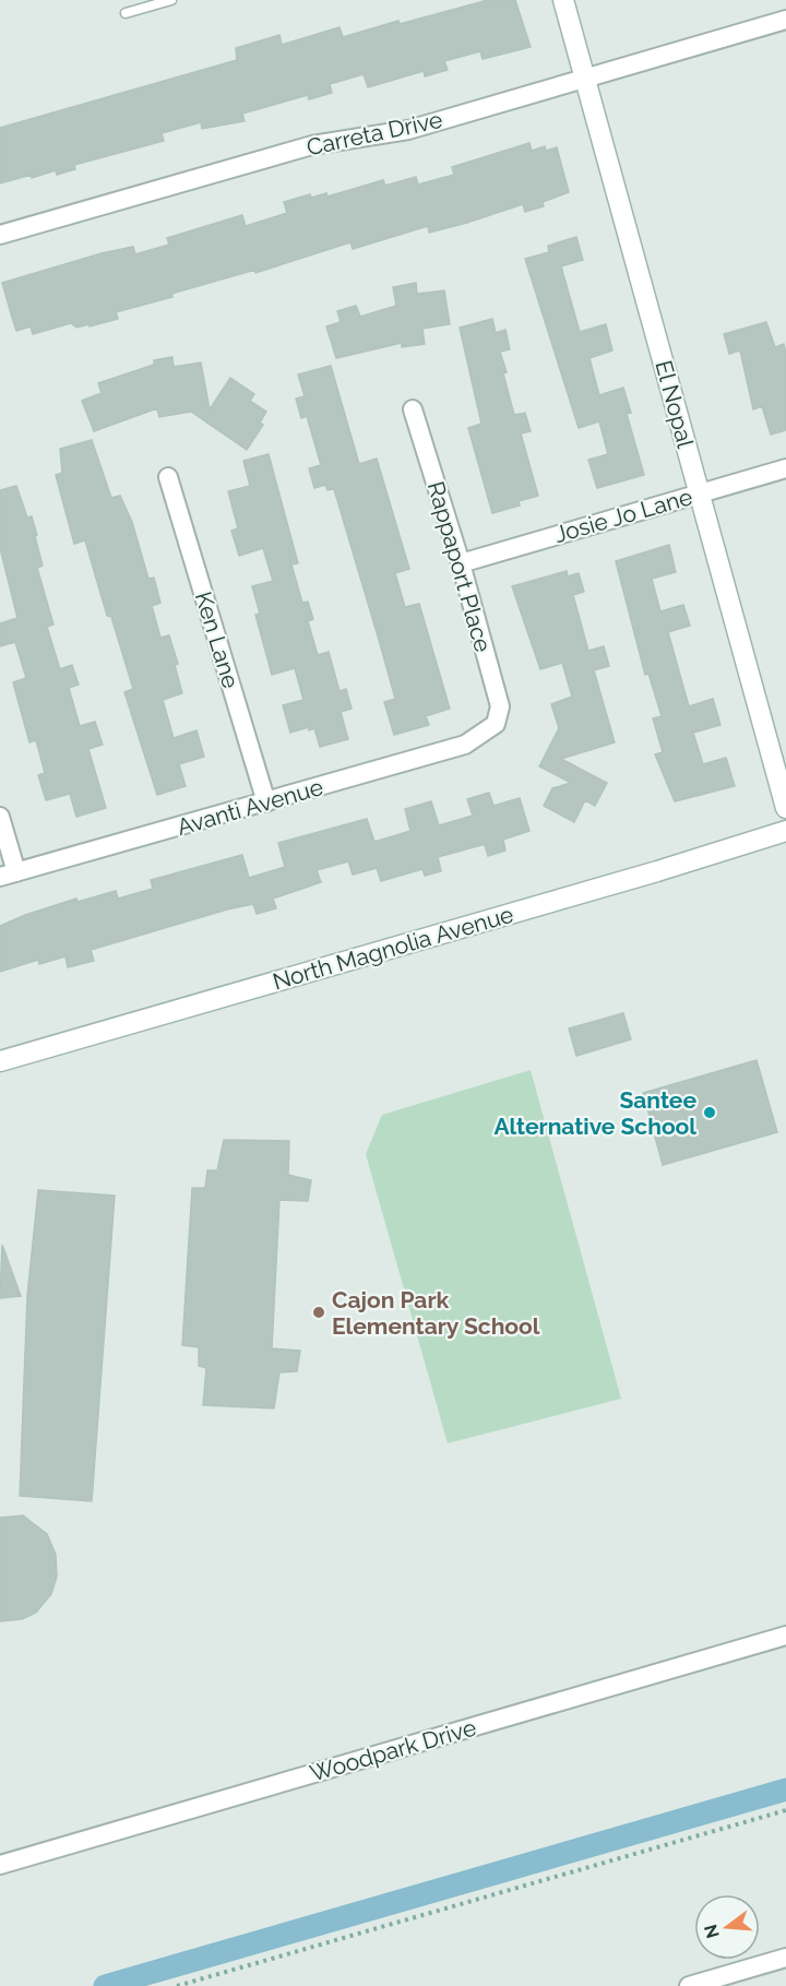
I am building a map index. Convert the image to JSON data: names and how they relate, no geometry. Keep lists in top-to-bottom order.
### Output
{
  "streets": {
    "main road": ["El Nopal", "North Magnolia Avenue"],
    "street": [
      "Carreta Drive",
      "Josie Jo Lane",
      "Rappaport Place",
      "Ken Lane",
      "Avanti Avenue",
      "Woodpark Drive"
    ]
  },
  "crossings": [
    ["Carreta Drive", "El Nopal"],
    ["El Nopal", "Josie Jo Lane"],
    ["Josie Jo Lane", "Rappaport Place"],
    ["Rappaport Place", "Avanti Avenue"],
    ["Ken Lane", "Avanti Avenue"]
  ],
  "places": ["Santee Alternative School", "Cajon Park Elementary School"],
  "north": "left"
}
